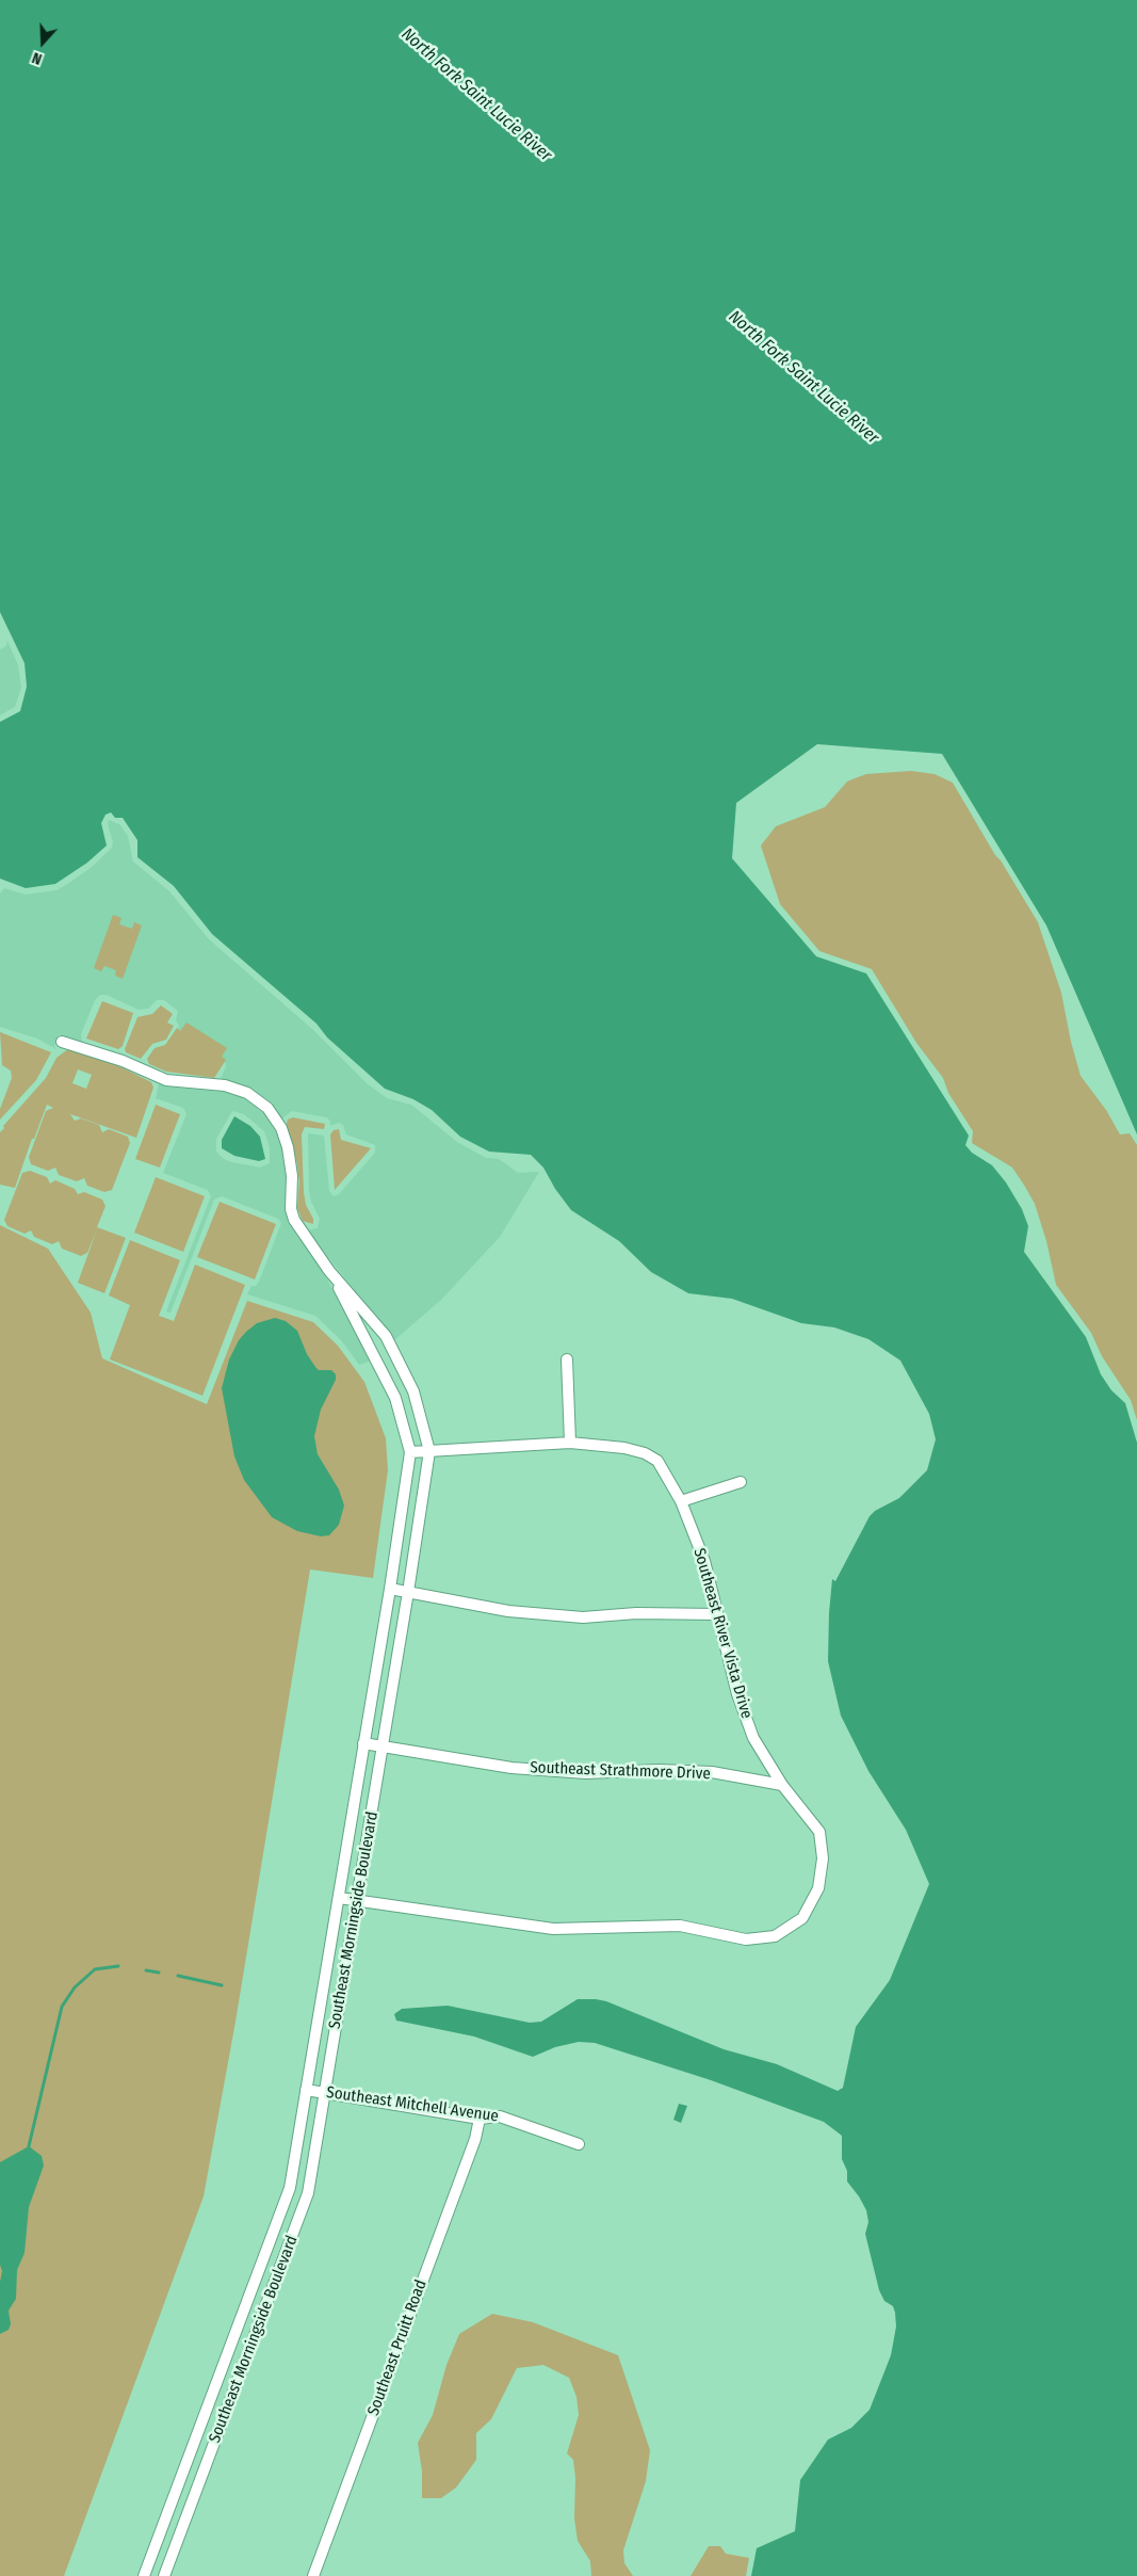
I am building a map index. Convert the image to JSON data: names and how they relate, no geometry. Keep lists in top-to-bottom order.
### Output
{
  "streets": {
    "street": [
      "Southeast River Vista Drive",
      "Southeast Strathmore Drive",
      "Southeast Morningside Boulevard",
      "Southeast Mitchell Avenue",
      "Southeast Pruitt Road"
    ]
  },
  "crossings": [
    ["Southeast River Vista Drive", "Southeast Strathmore Drive"],
    ["Southeast River Vista Drive", "Southeast Morningside Boulevard"],
    ["Southeast Strathmore Drive", "Southeast Morningside Boulevard"],
    ["Southeast Morningside Boulevard", "Southeast Mitchell Avenue"],
    ["Southeast Mitchell Avenue", "Southeast Pruitt Road"]
  ],
  "water": ["North Fork Saint Lucie River"],
  "north": "bottom"
}
